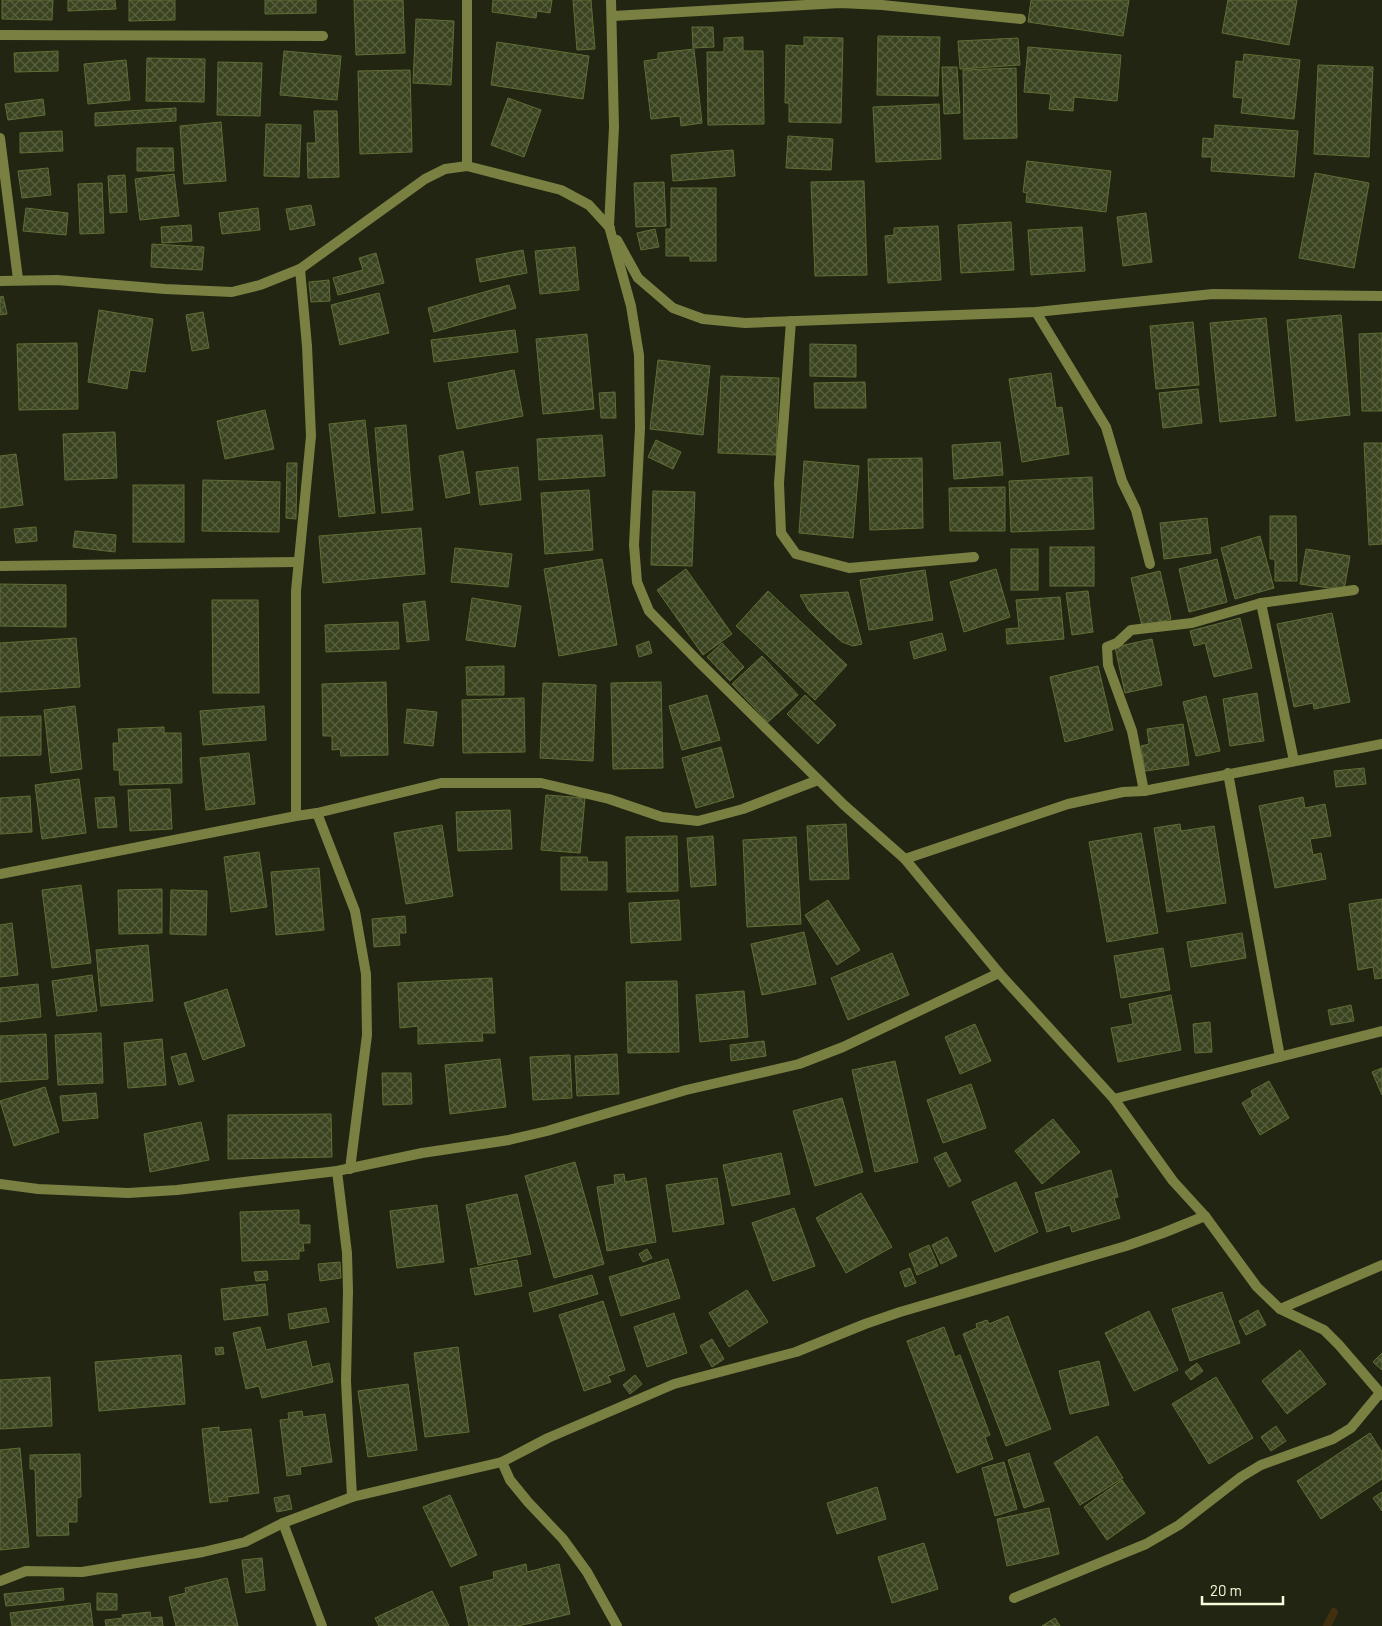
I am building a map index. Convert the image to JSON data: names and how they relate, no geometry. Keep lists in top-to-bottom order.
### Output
{
  "scale_bar": "20 m"
}
